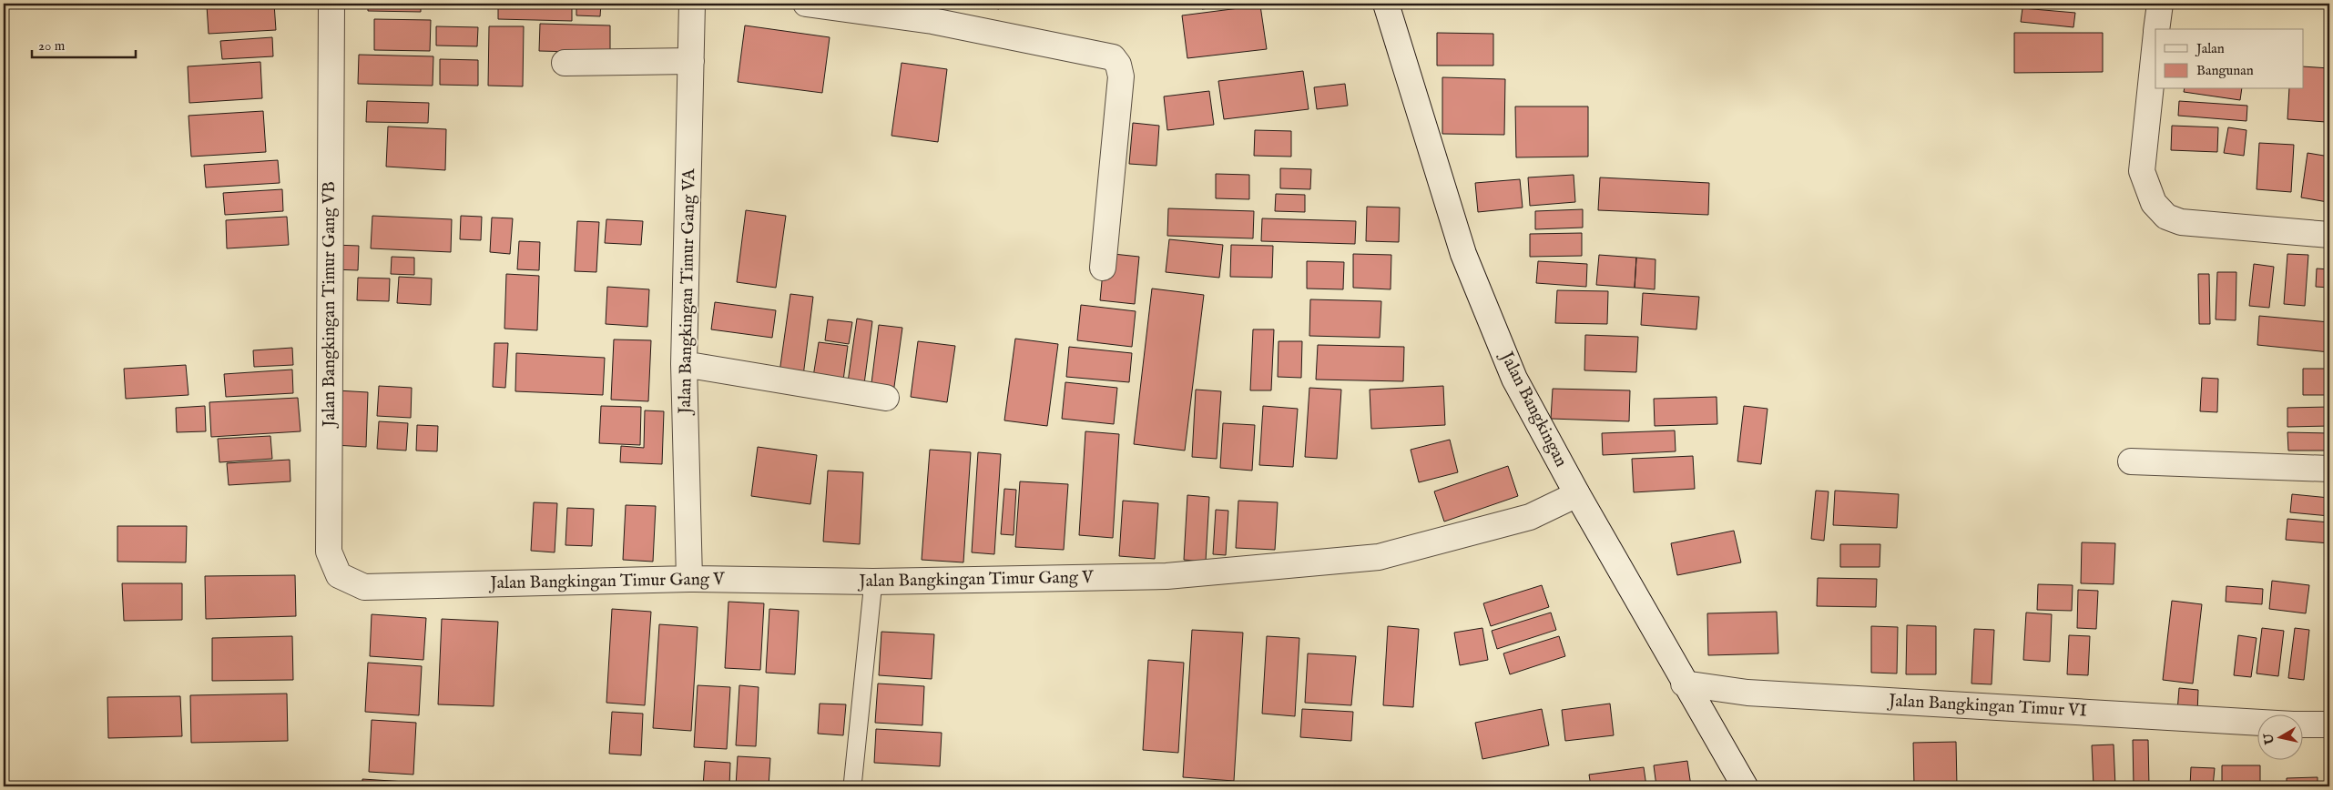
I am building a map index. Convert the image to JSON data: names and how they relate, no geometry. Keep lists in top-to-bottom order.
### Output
{
  "streets": {
    "street": [
      "Jalan Bangkingan Timur Gang VA",
      "Jalan Bangkingan Timur Gang VB",
      "Jalan Bangkingan",
      "Jalan Bangkingan Timur Gang V",
      "Jalan Bangkingan Timur VI"
    ]
  },
  "crossings": [
    ["Jalan Bangkingan Timur Gang VA", "Jalan Bangkingan Timur Gang V"],
    ["Jalan Bangkingan Timur Gang VB", "Jalan Bangkingan Timur Gang V"],
    ["Jalan Bangkingan", "Jalan Bangkingan Timur Gang V"],
    ["Jalan Bangkingan", "Jalan Bangkingan Timur VI"]
  ],
  "legend": ["Jalan", "Bangunan"],
  "scale_bar": "20 m",
  "north": "left"
}
